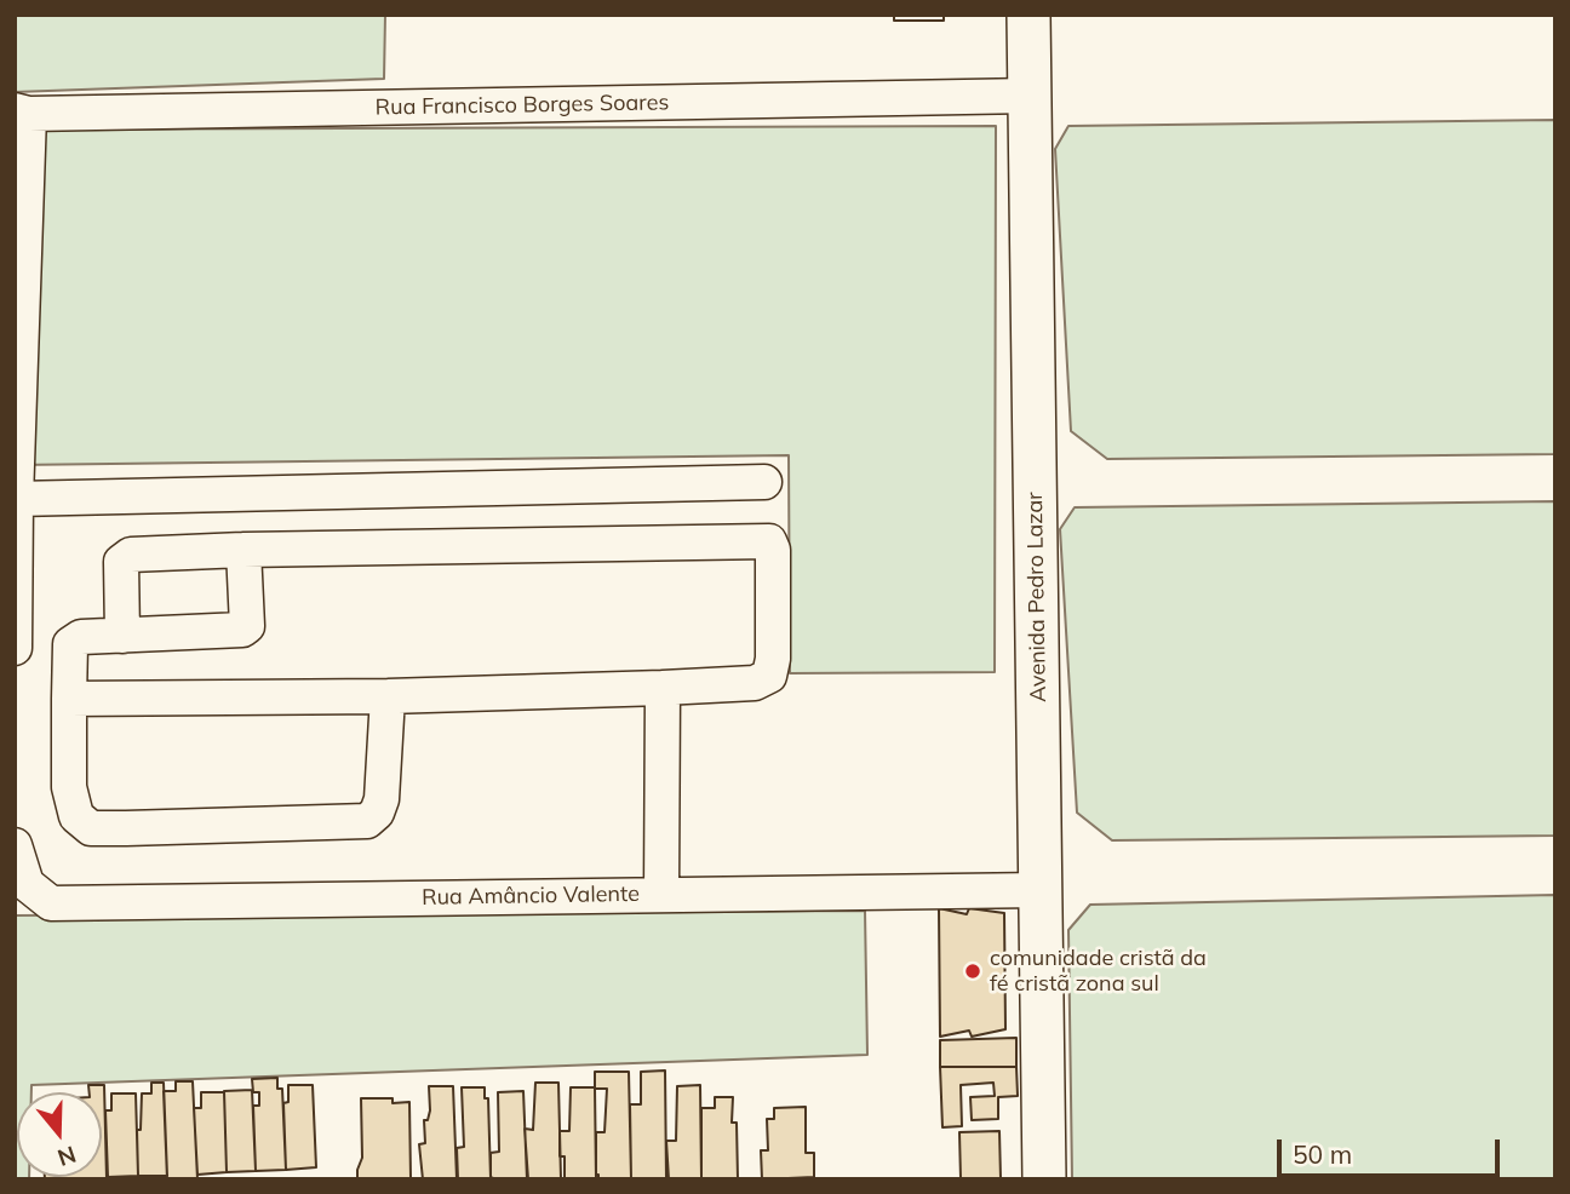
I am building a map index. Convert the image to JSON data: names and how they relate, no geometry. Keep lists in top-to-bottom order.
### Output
{
  "streets": {
    "main road": ["Avenida Pedro Lazar"],
    "street": ["Rua Francisco Borges Soares", "Rua Amâncio Valente"]
  },
  "crossings": [
    ["Rua Francisco Borges Soares", "Avenida Pedro Lazar"],
    ["Avenida Pedro Lazar", "Rua Amâncio Valente"]
  ],
  "places": ["comunidade cristã da fé cristã zona sul"],
  "scale_bar": "50 m",
  "north": "bottom"
}
